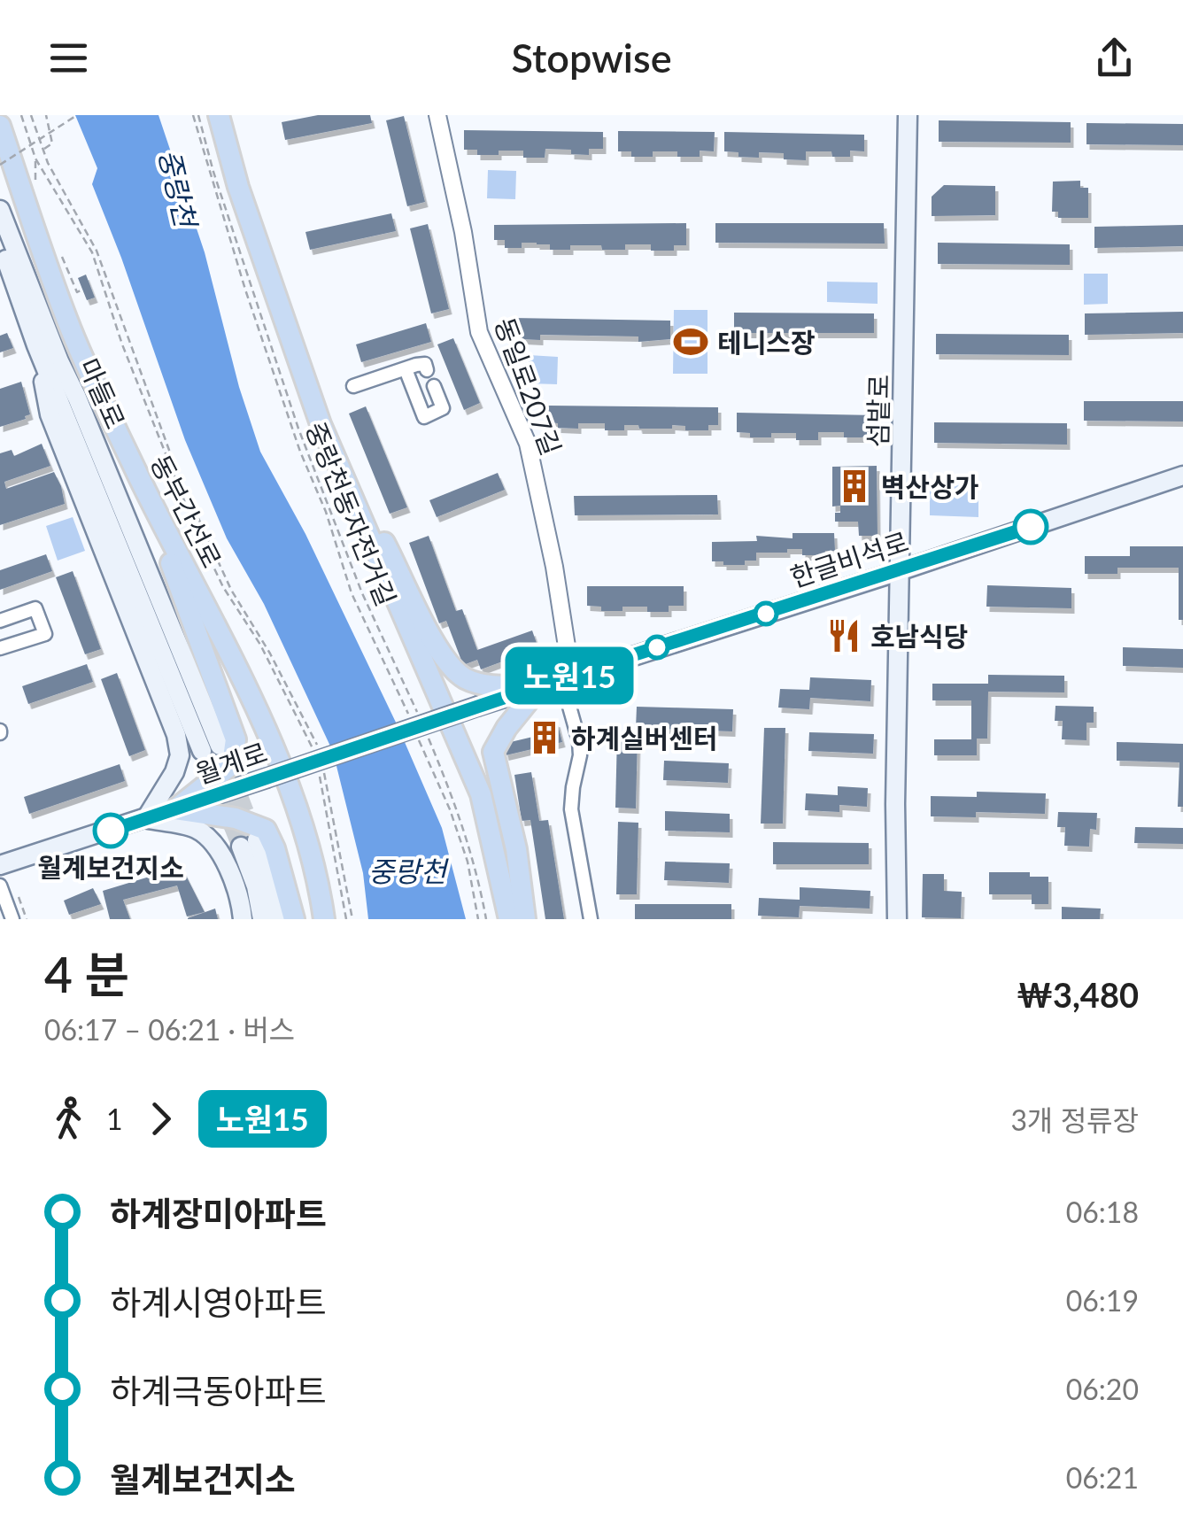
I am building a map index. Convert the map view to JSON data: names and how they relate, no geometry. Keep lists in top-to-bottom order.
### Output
{
  "streets": {
    "highway": ["동부간선로"],
    "main road": [
      "마들로",
      "섬밭로",
      "한글비석로",
      "월계로"
    ],
    "street": ["동일로207길"],
    "path": ["중랑천동자전거길"]
  },
  "crossings": [
    ["동일로207길", "한글비석로"],
    ["섬밭로", "한글비석로"],
    ["한글비석로", "월계로"]
  ],
  "water": ["중랑천"],
  "places": {
    "sports": ["테니스장"],
    "building": ["벽산상가", "하계실버센터"],
    "restaurant": ["호남식당"],
    "other": ["월계보건지소"]
  },
  "lines": ["bus line 노원15"],
  "page": {
    "header": "Stopwise",
    "on_map": "노원15",
    "heading": ["4 분", "06:17 – 06:21 · 버스", "₩3,480"],
    "legs": ["1", "노원15", "3개 정류장"],
    "list": [
      {
        "name": "하계장미아파트",
        "value": "06:18"
      },
      {
        "name": "하계시영아파트",
        "value": "06:19"
      },
      {
        "name": "하계극동아파트",
        "value": "06:20"
      },
      {
        "name": "월계보건지소",
        "value": "06:21"
      }
    ]
  }
}
